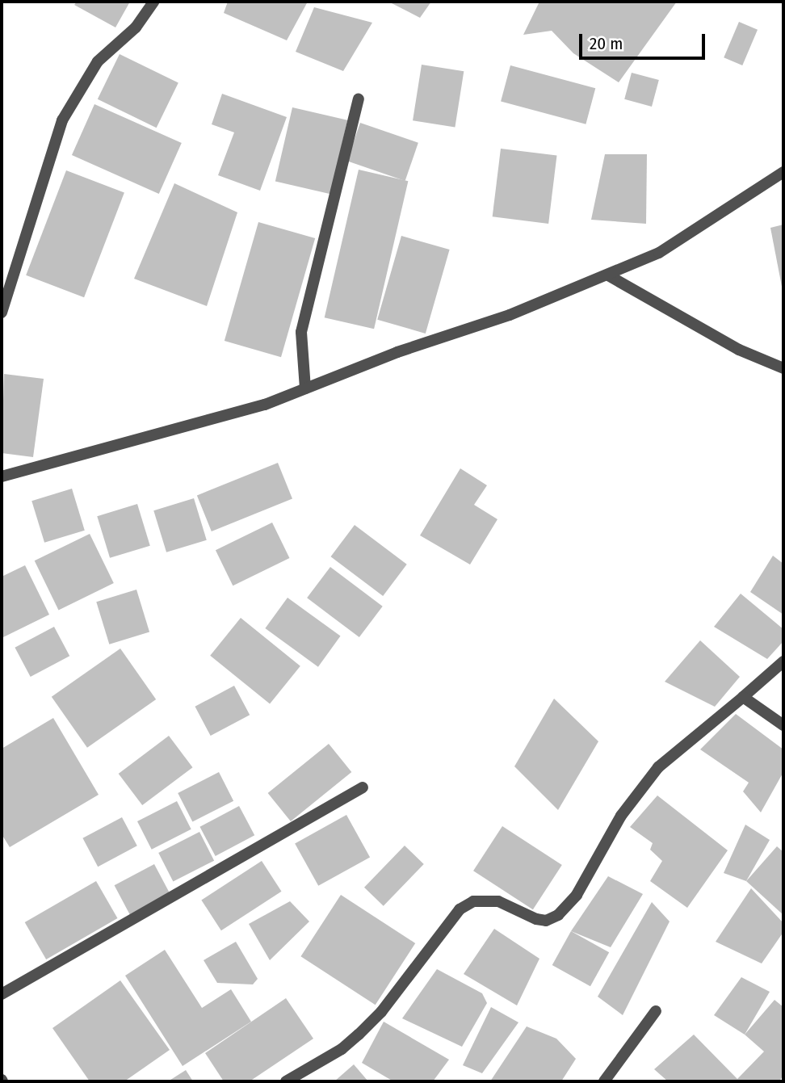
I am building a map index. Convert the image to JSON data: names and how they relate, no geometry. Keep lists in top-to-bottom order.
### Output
{
  "scale_bar": "20 m"
}
